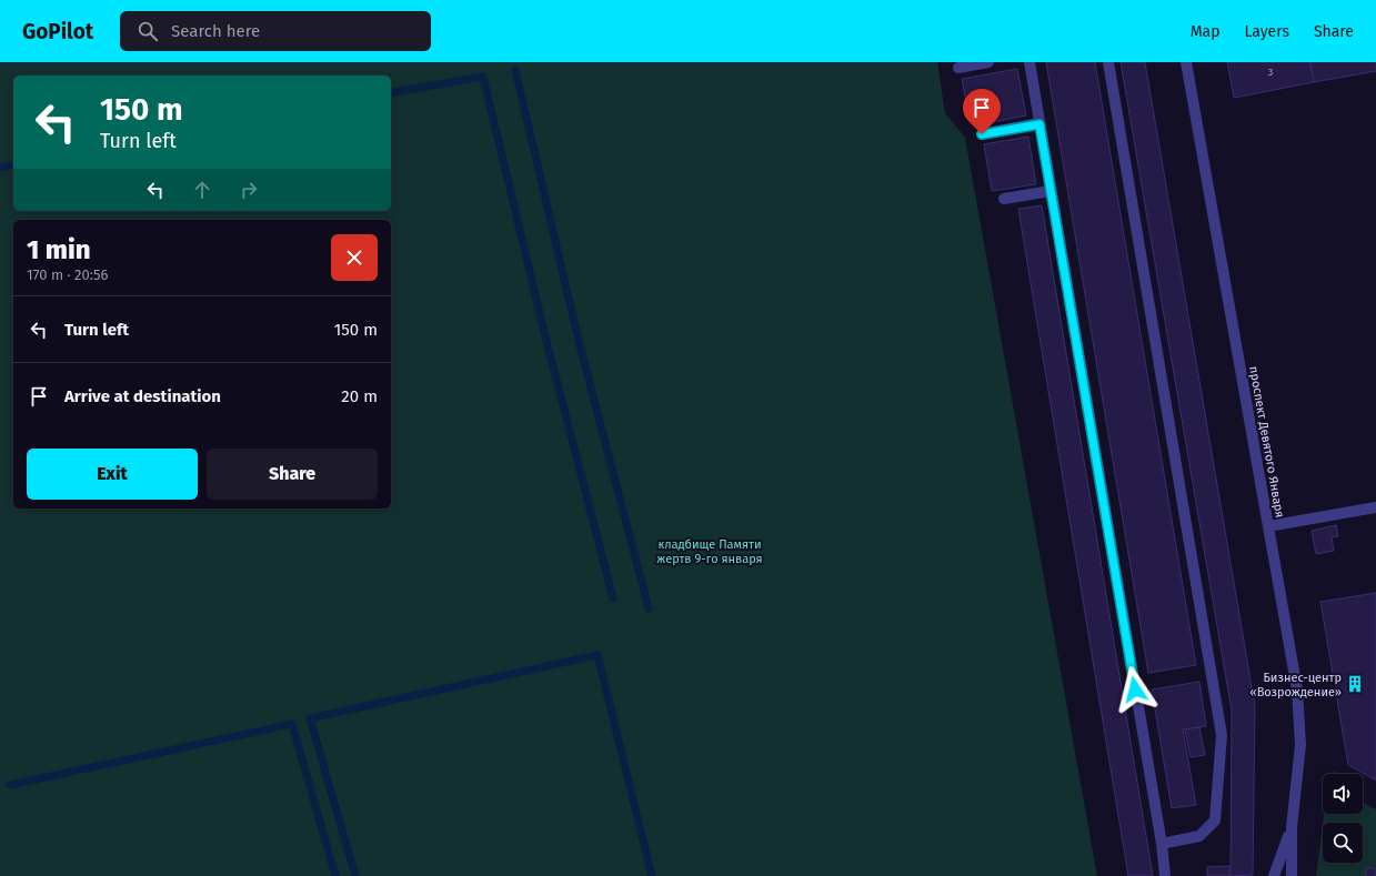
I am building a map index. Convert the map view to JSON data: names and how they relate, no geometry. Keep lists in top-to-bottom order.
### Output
{
  "streets": {
    "street": ["проспект Девятого Января"]
  },
  "parks": ["кладбище Памяти жертв 9-го января"],
  "places": {
    "building": ["Бизнес-центр «Возрождение»"]
  },
  "house_numbers": ["3"],
  "page": {
    "header": "GoPilot",
    "search": "Search here",
    "nav": ["Map", "Layers", "Share"],
    "turn": ["150 m", "Turn left"],
    "heading": ["1 min", "170 m · 20:56"],
    "list": [
      {
        "name": "Turn left",
        "value": "150 m"
      },
      {
        "name": "Arrive at destination",
        "value": "20 m"
      }
    ],
    "buttons": ["Exit", "Share"]
  }
}
